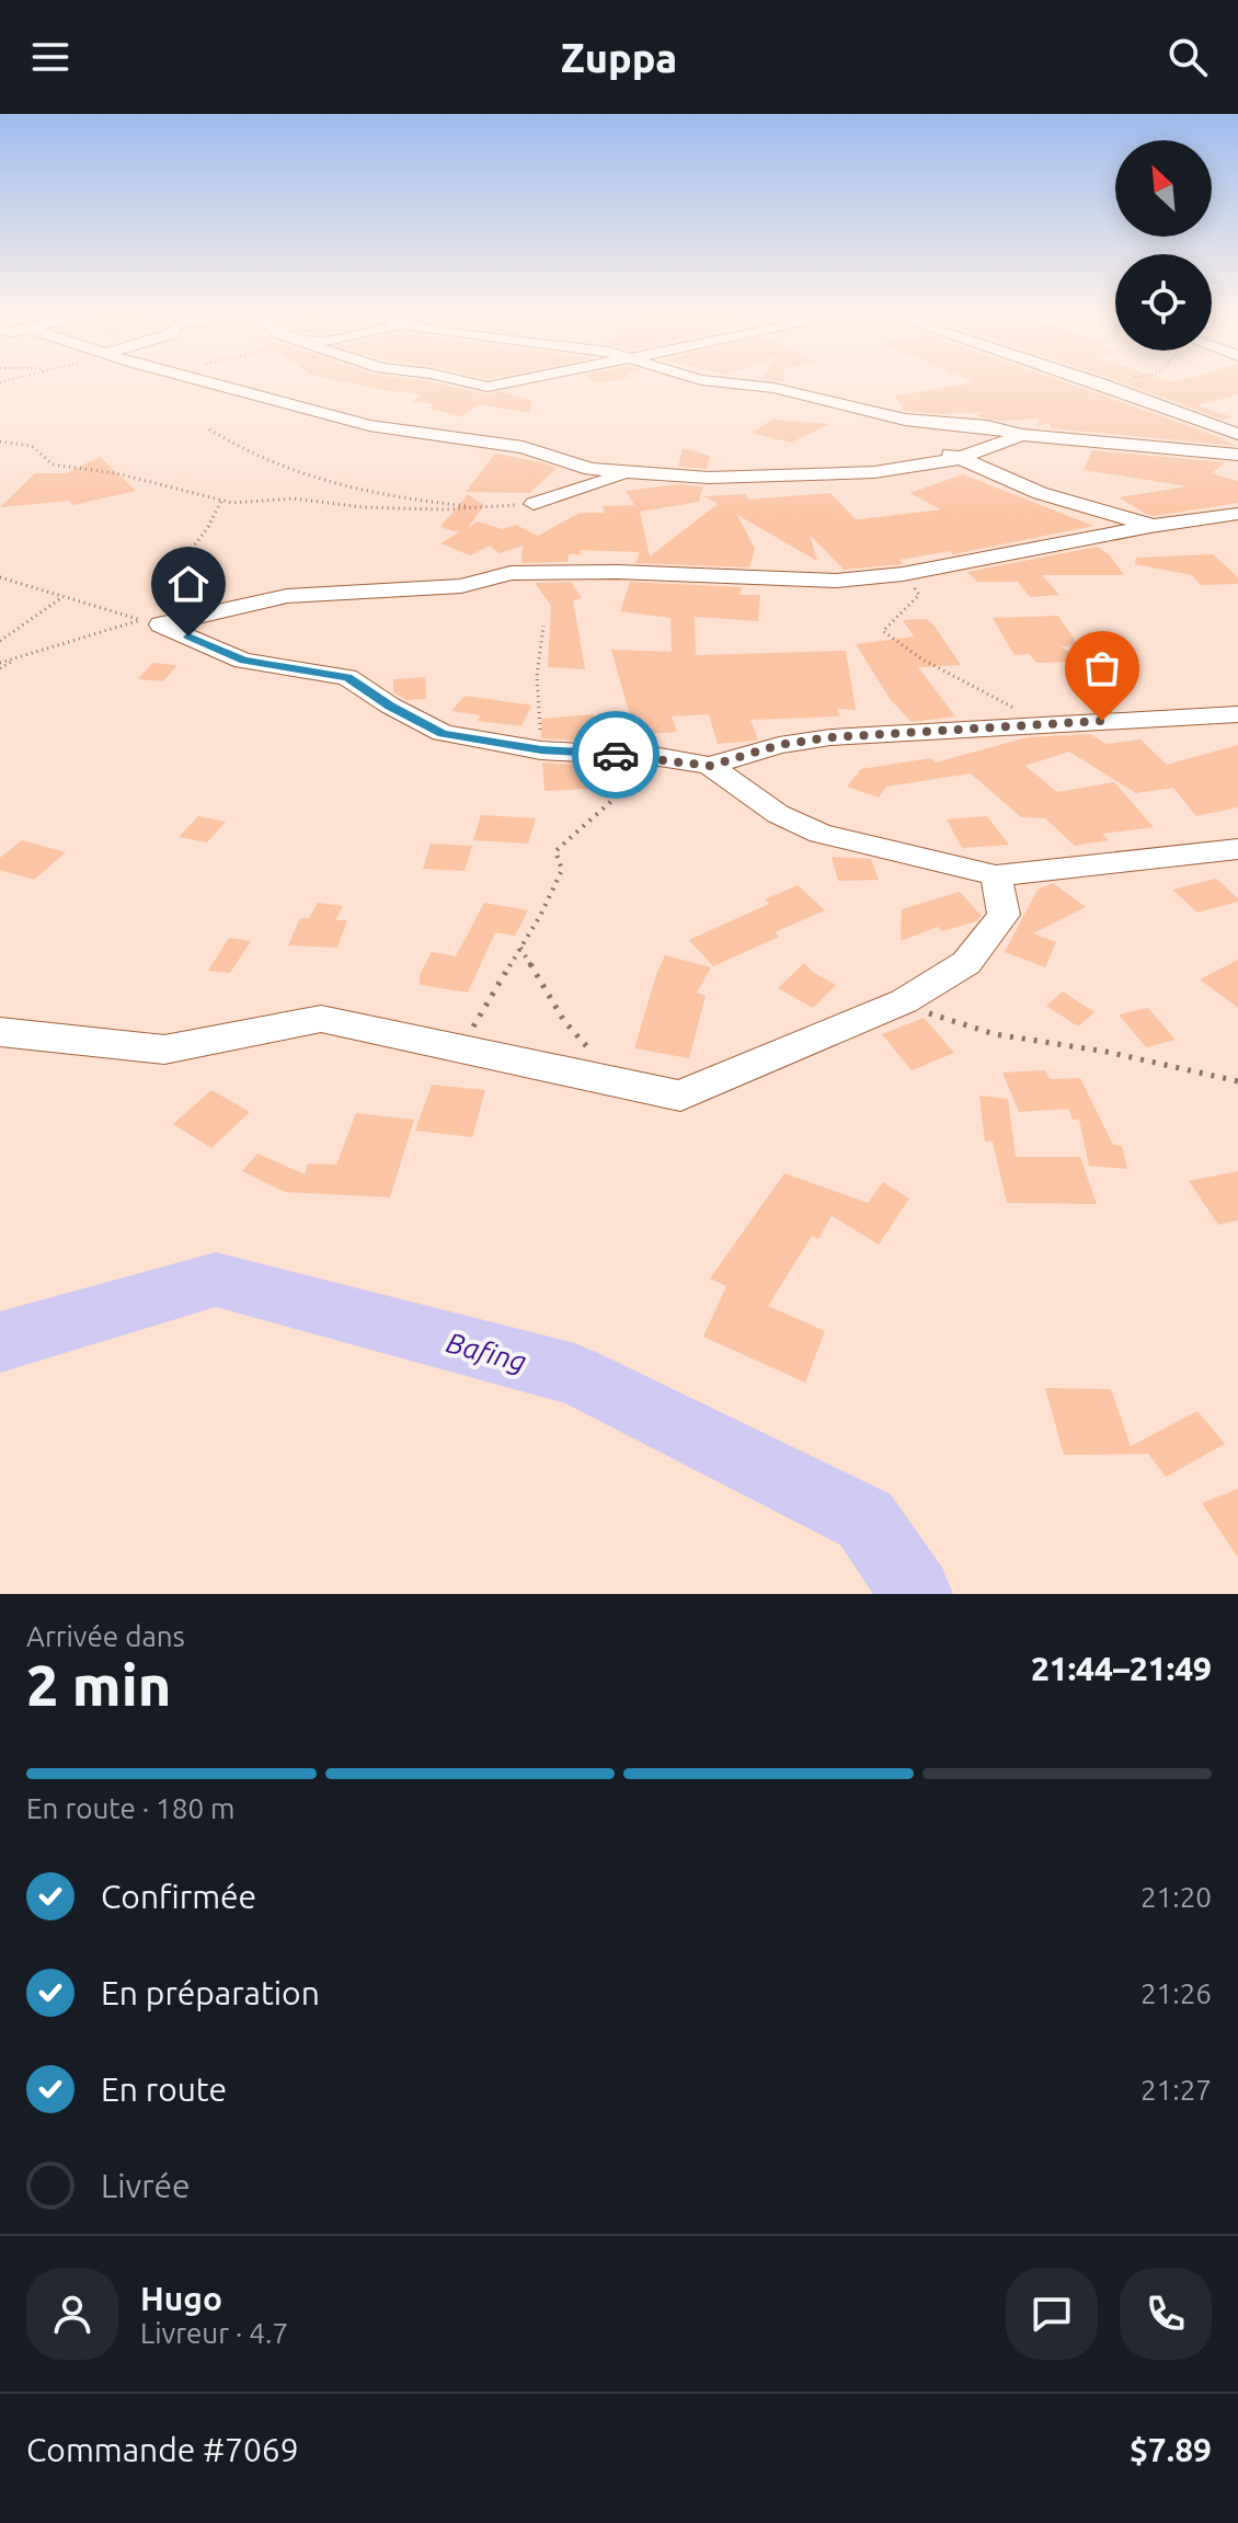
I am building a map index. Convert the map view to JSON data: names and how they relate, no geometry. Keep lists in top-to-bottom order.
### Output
{
  "water": ["Bafing"],
  "north": "top left",
  "page": {
    "header": "Zuppa",
    "heading": ["2 min", "Arrivée dans", "21:44–21:49"],
    "panel": [
      "Hugo",
      "Livreur · 4.7",
      "Commande #7069",
      "$7.89"
    ],
    "bar": "En route · 180 m",
    "list": [
      ["Confirmée", "21:20"],
      ["En préparation", "21:26"],
      ["En route", "21:27"],
      "Livrée"
    ]
  }
}
